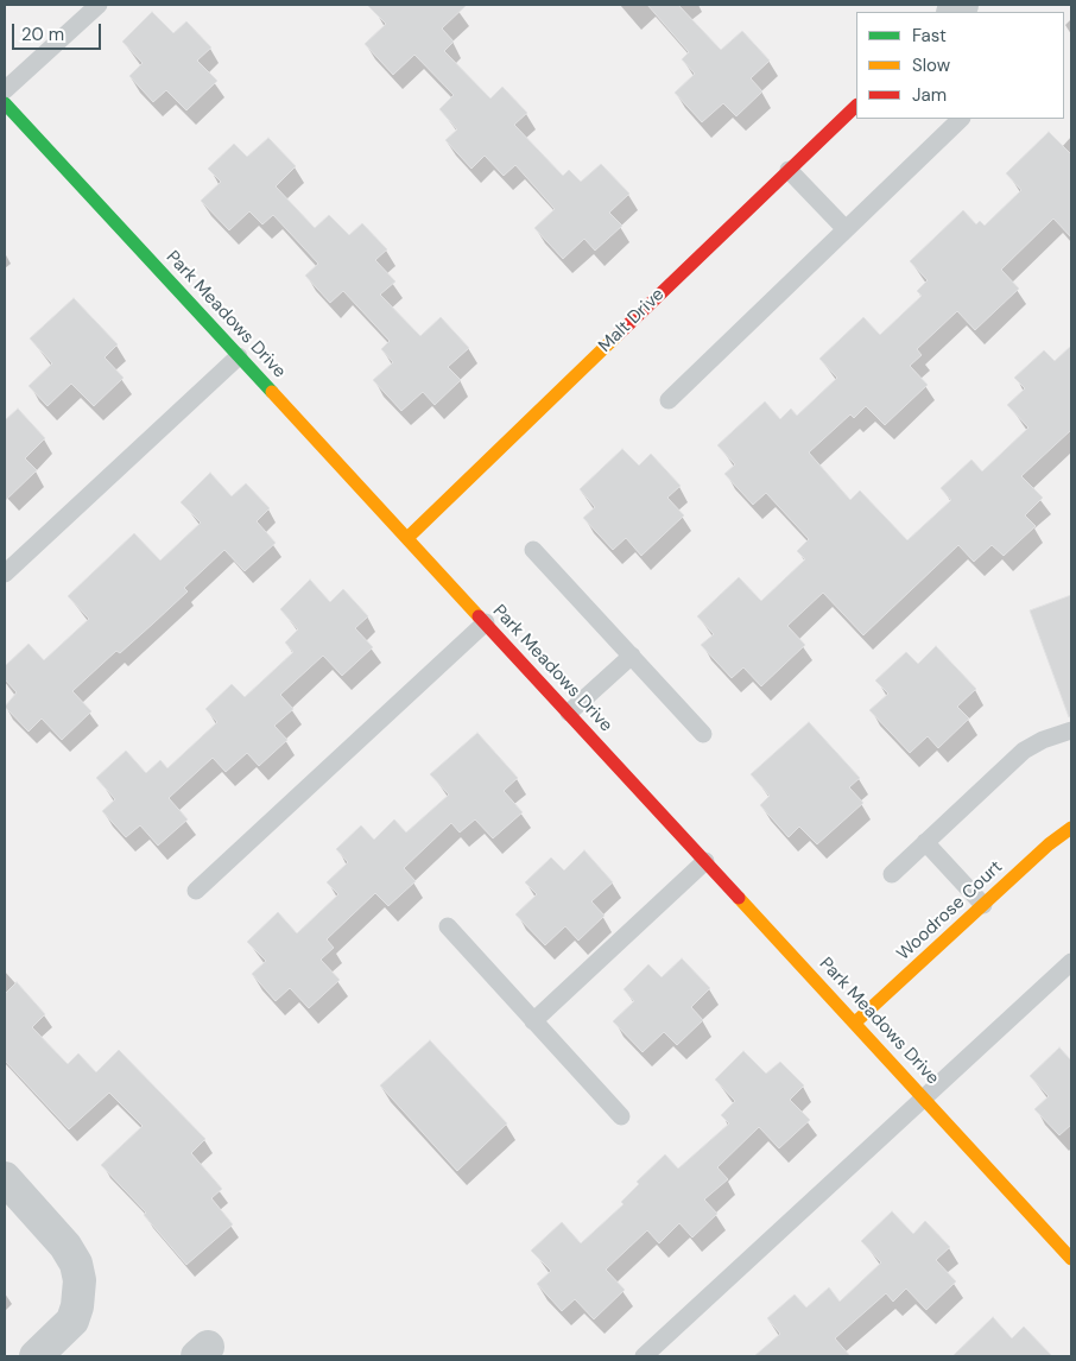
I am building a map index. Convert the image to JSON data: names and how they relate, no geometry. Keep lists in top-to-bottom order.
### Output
{
  "streets": {
    "street": ["Park Meadows Drive", "Malt Drive", "Woodrose Court"]
  },
  "crossings": [
    ["Park Meadows Drive", "Malt Drive"],
    ["Park Meadows Drive", "Woodrose Court"]
  ],
  "legend": ["Fast", "Slow", "Jam"],
  "scale_bar": "20 m"
}
